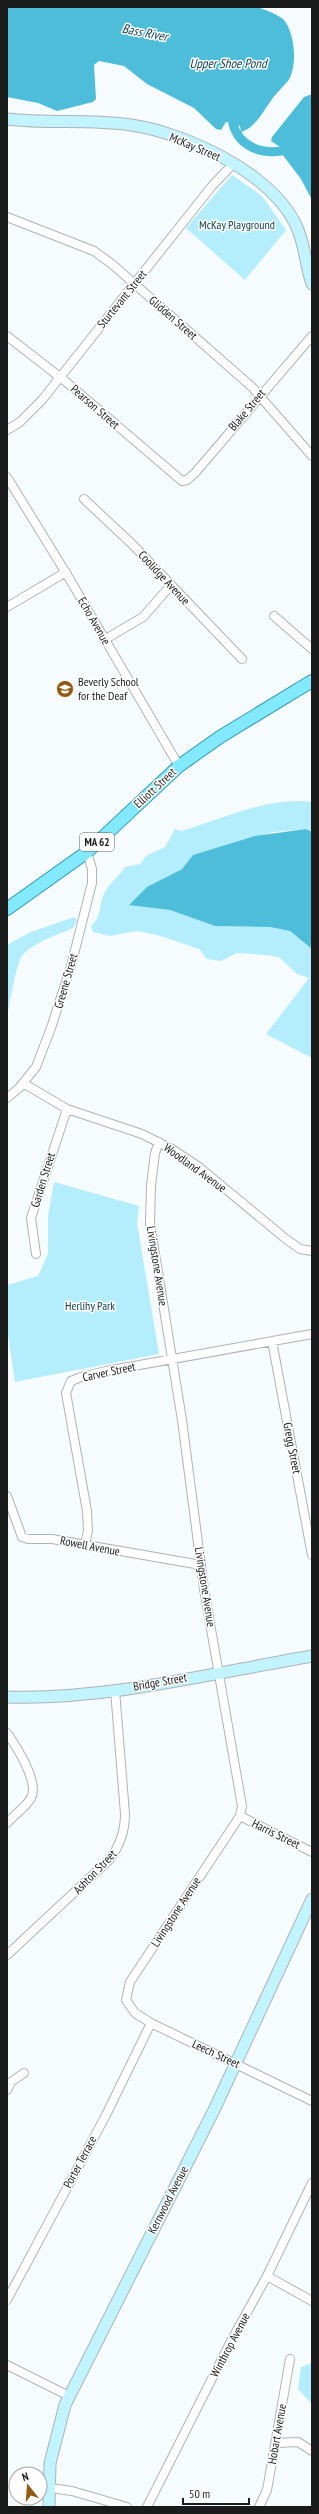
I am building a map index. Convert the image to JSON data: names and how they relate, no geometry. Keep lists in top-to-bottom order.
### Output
{
  "streets": {
    "main road": [
      "McKay Street",
      "Elliott Street",
      "MA 62",
      "Bridge Street",
      "Kernwood Avenue"
    ],
    "street": [
      "Sturtevant Street",
      "Glidden Street",
      "Pearson Street",
      "Blake Street",
      "Coolidge Avenue",
      "Echo Avenue",
      "Greene Street",
      "Woodland Avenue",
      "Garden Street",
      "Livingstone Avenue",
      "Carver Street",
      "Gregg Street",
      "Rowell Avenue",
      "Harris Street",
      "Ashton Street",
      "Leech Street",
      "Porter Terrace",
      "Winthrop Avenue",
      "Hobart Avenue"
    ]
  },
  "crossings": [
    ["McKay Street", "Sturtevant Street"],
    ["Sturtevant Street", "Glidden Street"],
    ["Sturtevant Street", "Pearson Street"],
    ["Glidden Street", "Blake Street"],
    ["Pearson Street", "Blake Street"],
    ["Echo Avenue", "Elliott Street"],
    ["Elliott Street", "Greene Street"],
    ["Greene Street", "Woodland Avenue"],
    ["Woodland Avenue", "Garden Street"],
    ["Woodland Avenue", "Livingstone Avenue"],
    ["Livingstone Avenue", "Carver Street"],
    ["Livingstone Avenue", "Rowell Avenue"],
    ["Livingstone Avenue", "Bridge Street"],
    ["Livingstone Avenue", "Harris Street"],
    ["Livingstone Avenue", "Leech Street"],
    ["Carver Street", "Gregg Street"],
    ["Carver Street", "Rowell Avenue"],
    ["Bridge Street", "Ashton Street"],
    ["Leech Street", "Porter Terrace"],
    ["Leech Street", "Kernwood Avenue"]
  ],
  "water": ["Bass River", "Upper Shoe Pond"],
  "parks": ["McKay Playground", "Herlihy Park"],
  "places": {
    "school or university": ["Beverly School for the Deaf"]
  },
  "scale_bar": "50 m",
  "north": "top"
}
